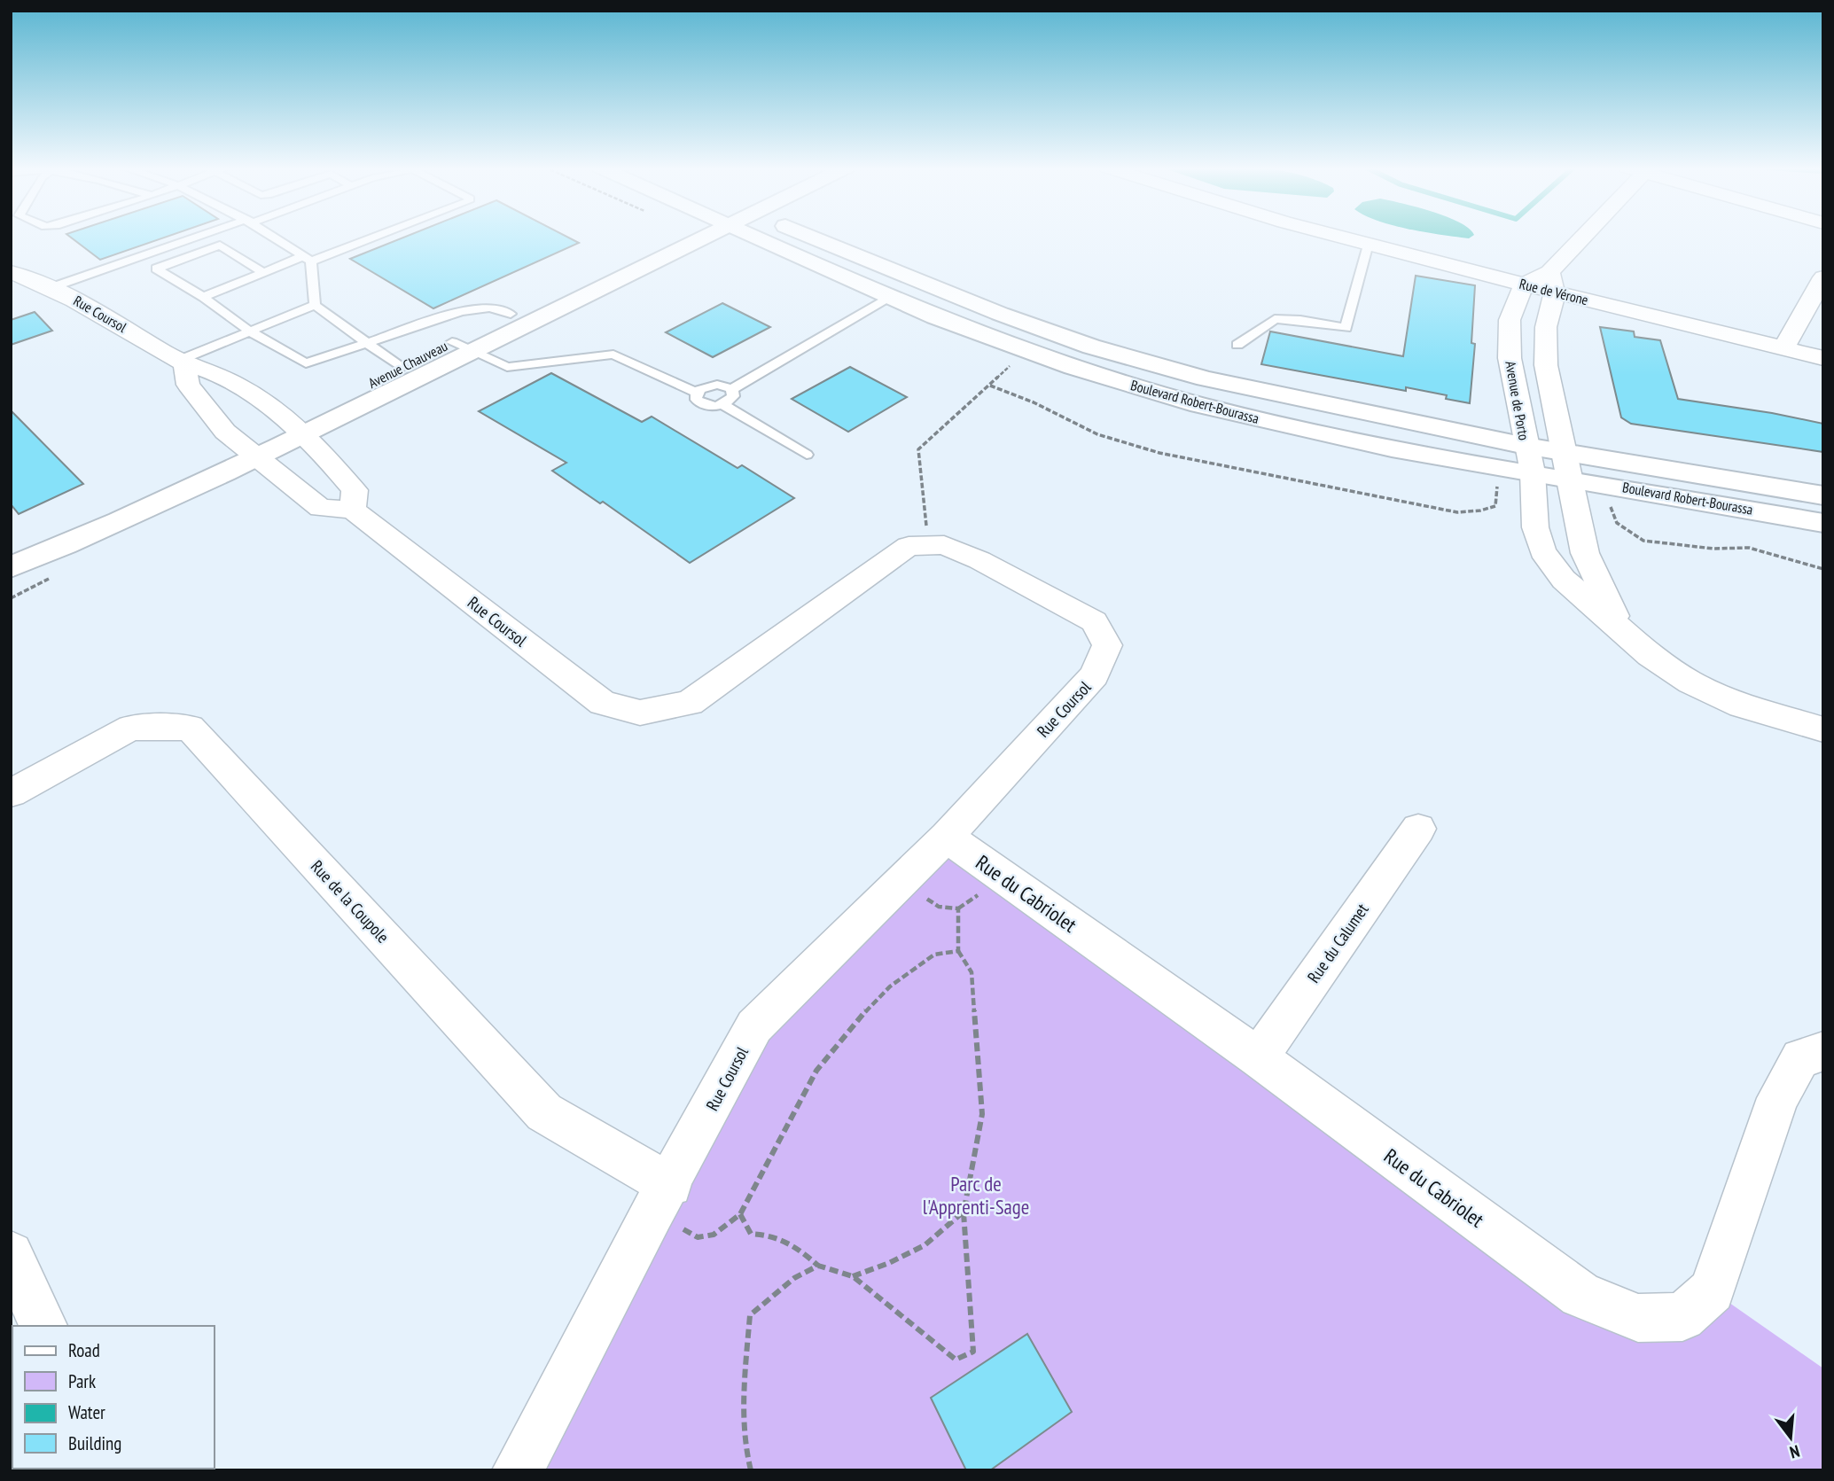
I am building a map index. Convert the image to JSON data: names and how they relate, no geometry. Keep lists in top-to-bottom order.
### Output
{
  "streets": {
    "main road": ["Avenue Chauveau", "Boulevard Robert-Bourassa"],
    "street": [
      "Rue de Vérone",
      "Rue Coursol",
      "Avenue de Porto",
      "Rue du Cabriolet",
      "Rue de la Coupole",
      "Rue du Calumet"
    ]
  },
  "crossings": [
    ["Rue de Vérone", "Avenue de Porto"],
    ["Rue Coursol", "Avenue Chauveau"],
    ["Rue Coursol", "Rue du Cabriolet"],
    ["Rue Coursol", "Rue de la Coupole"],
    ["Avenue de Porto", "Boulevard Robert-Bourassa"],
    ["Rue du Cabriolet", "Rue du Calumet"]
  ],
  "parks": ["Parc de l'Apprenti-Sage"],
  "legend": [
    "Road",
    "Park",
    "Water",
    "Building"
  ],
  "north": "bottom"
}
